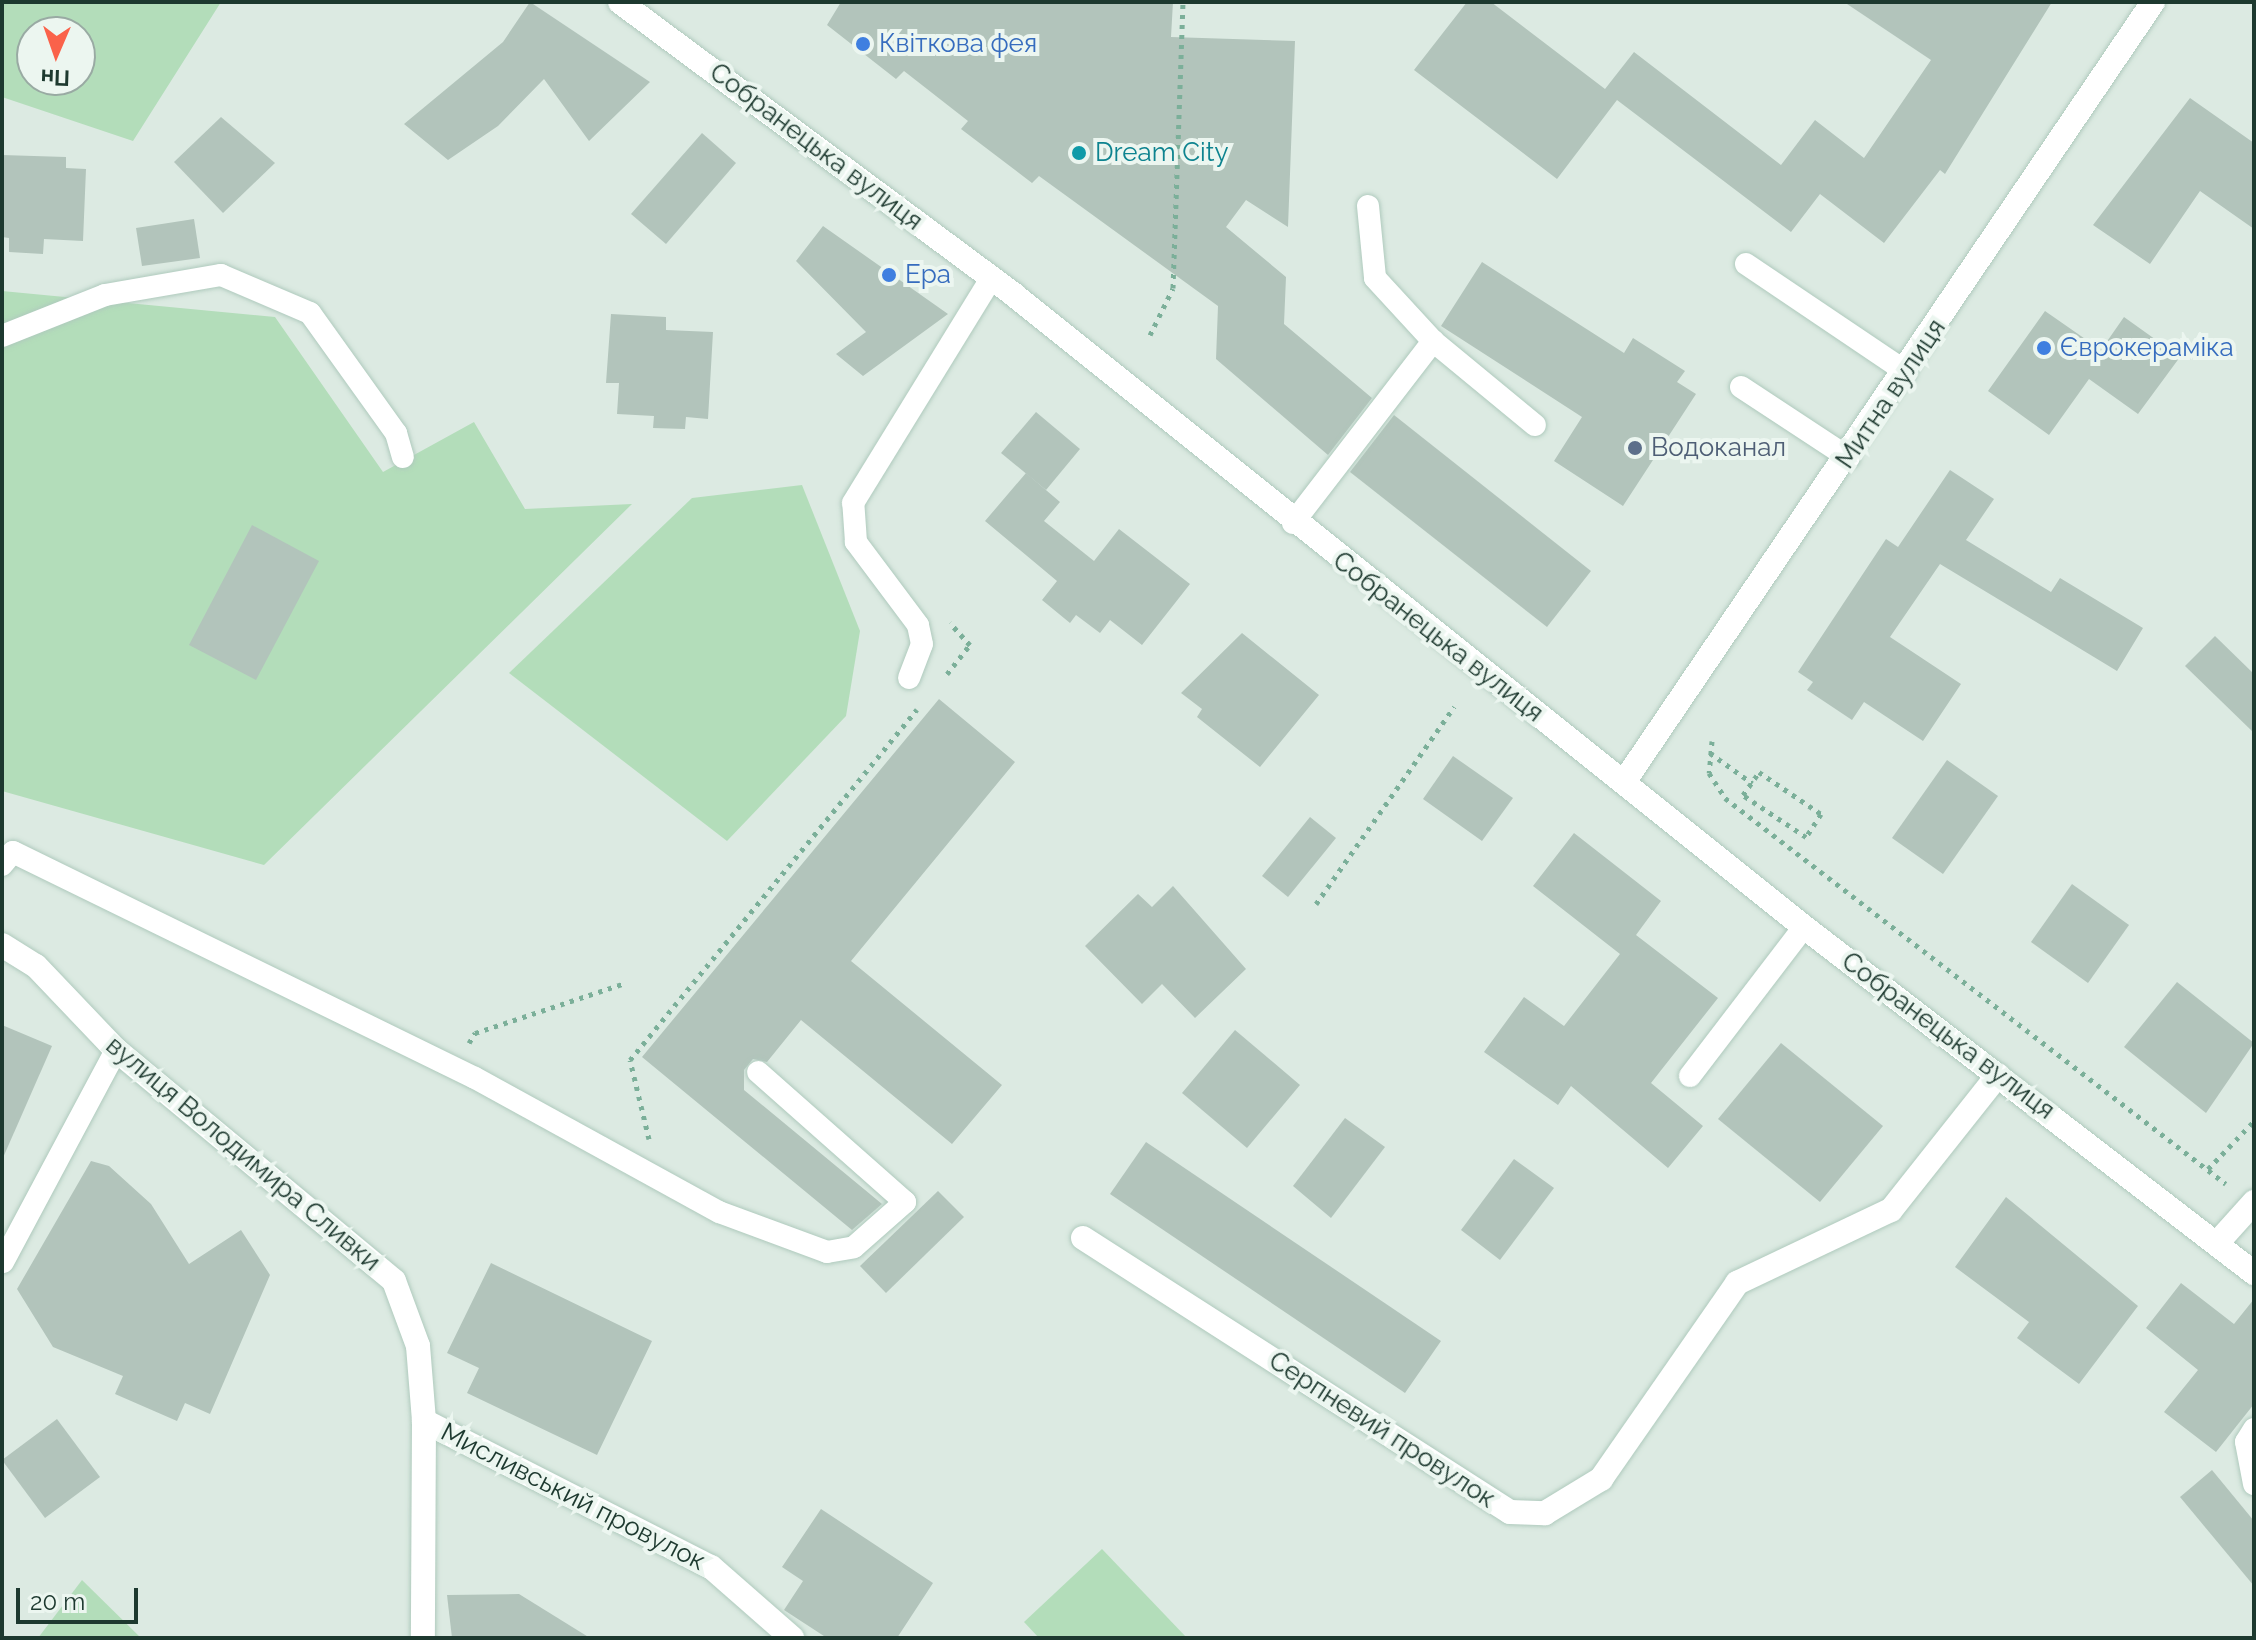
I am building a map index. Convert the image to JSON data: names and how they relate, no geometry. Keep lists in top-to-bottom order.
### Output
{
  "streets": {
    "main road": [
      "Собранецька вулиця",
      "Митна вулиця",
      "вулиця Володимира Сливки",
      "Серпневий провулок",
      "Мисливський провулок"
    ]
  },
  "crossings": [
    ["Собранецька вулиця", "Митна вулиця"],
    ["Собранецька вулиця", "Серпневий провулок"],
    ["вулиця Володимира Сливки", "Мисливський провулок"]
  ],
  "places": [
    "Квіткова фея",
    "Dream City",
    "Ера",
    "Єврокераміка",
    "Водоканал"
  ],
  "scale_bar": "20 m",
  "north": "bottom"
}
